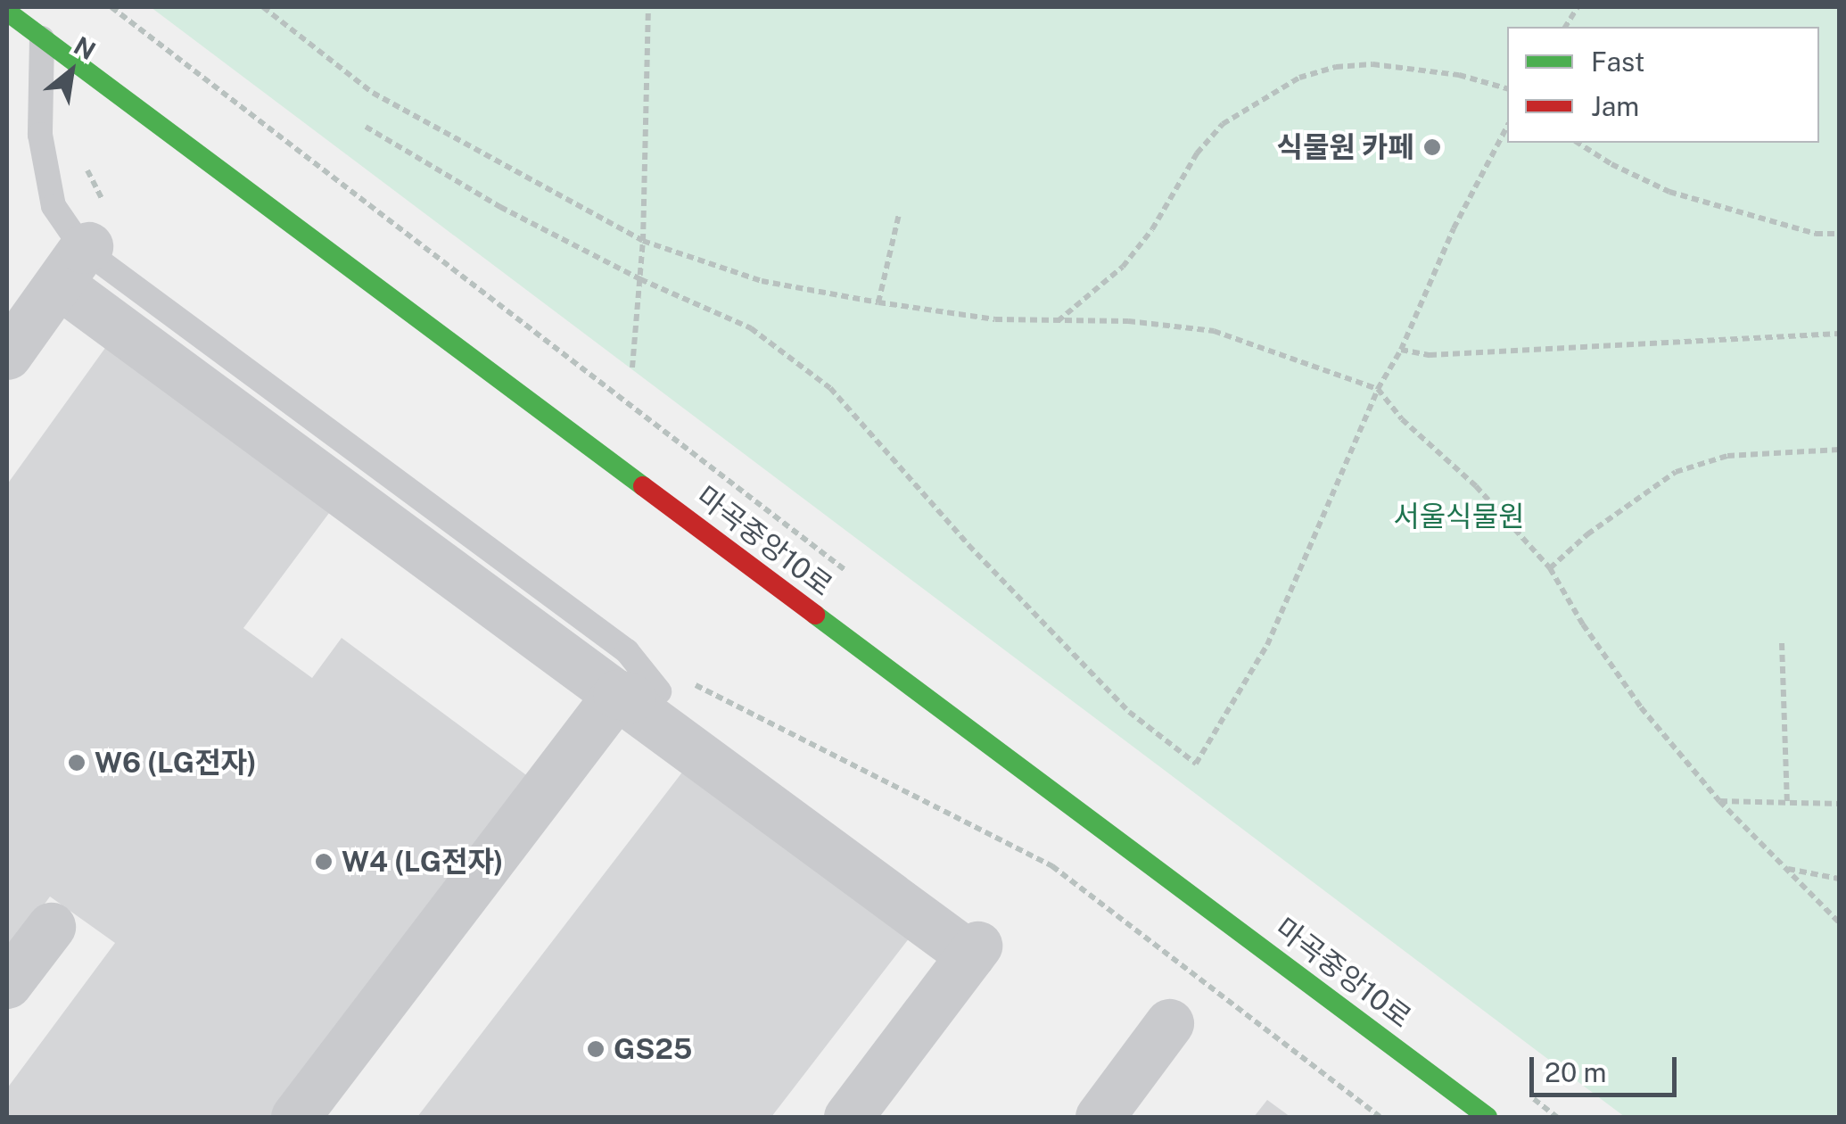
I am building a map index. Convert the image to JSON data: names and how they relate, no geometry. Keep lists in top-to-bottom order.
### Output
{
  "streets": {
    "street": ["마곡중앙10로"]
  },
  "parks": ["서울식물원"],
  "places": [
    "식물원 카페",
    "W6 (LG전자)",
    "W4 (LG전자)",
    "GS25"
  ],
  "legend": ["Fast", "Jam"],
  "scale_bar": "20 m",
  "north": "top right"
}
